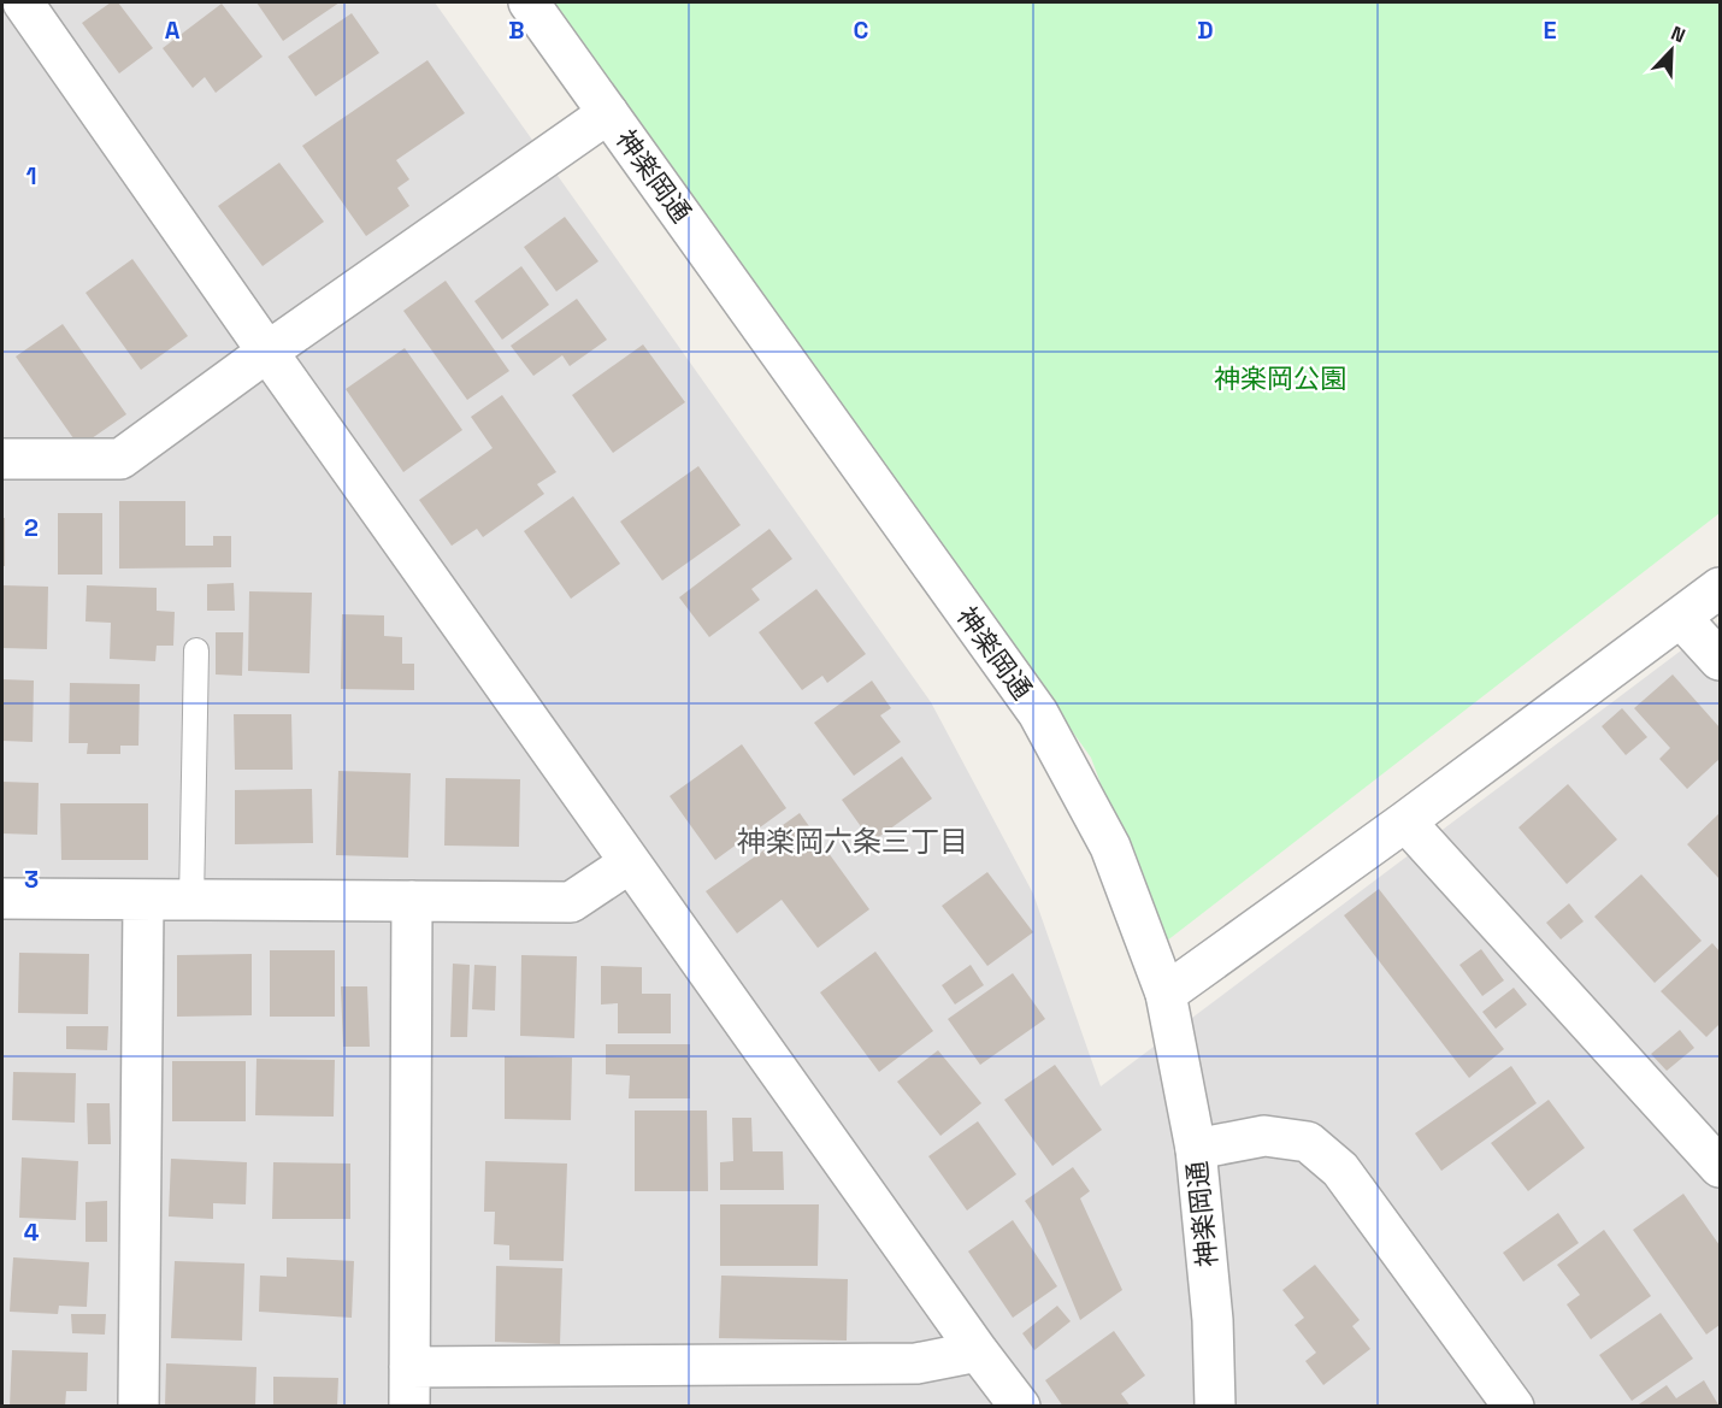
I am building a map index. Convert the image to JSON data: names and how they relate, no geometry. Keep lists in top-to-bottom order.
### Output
{
  "streets": {
    "street": ["神楽岡通"]
  },
  "districts": ["神楽岡六条三丁目"],
  "parks": ["神楽岡公園"],
  "north": "top right",
  "grid": {
    "columns": [
      "A",
      "B",
      "C",
      "D",
      "E"
    ],
    "rows": [
      "1",
      "2",
      "3",
      "4"
    ]
  }
}
